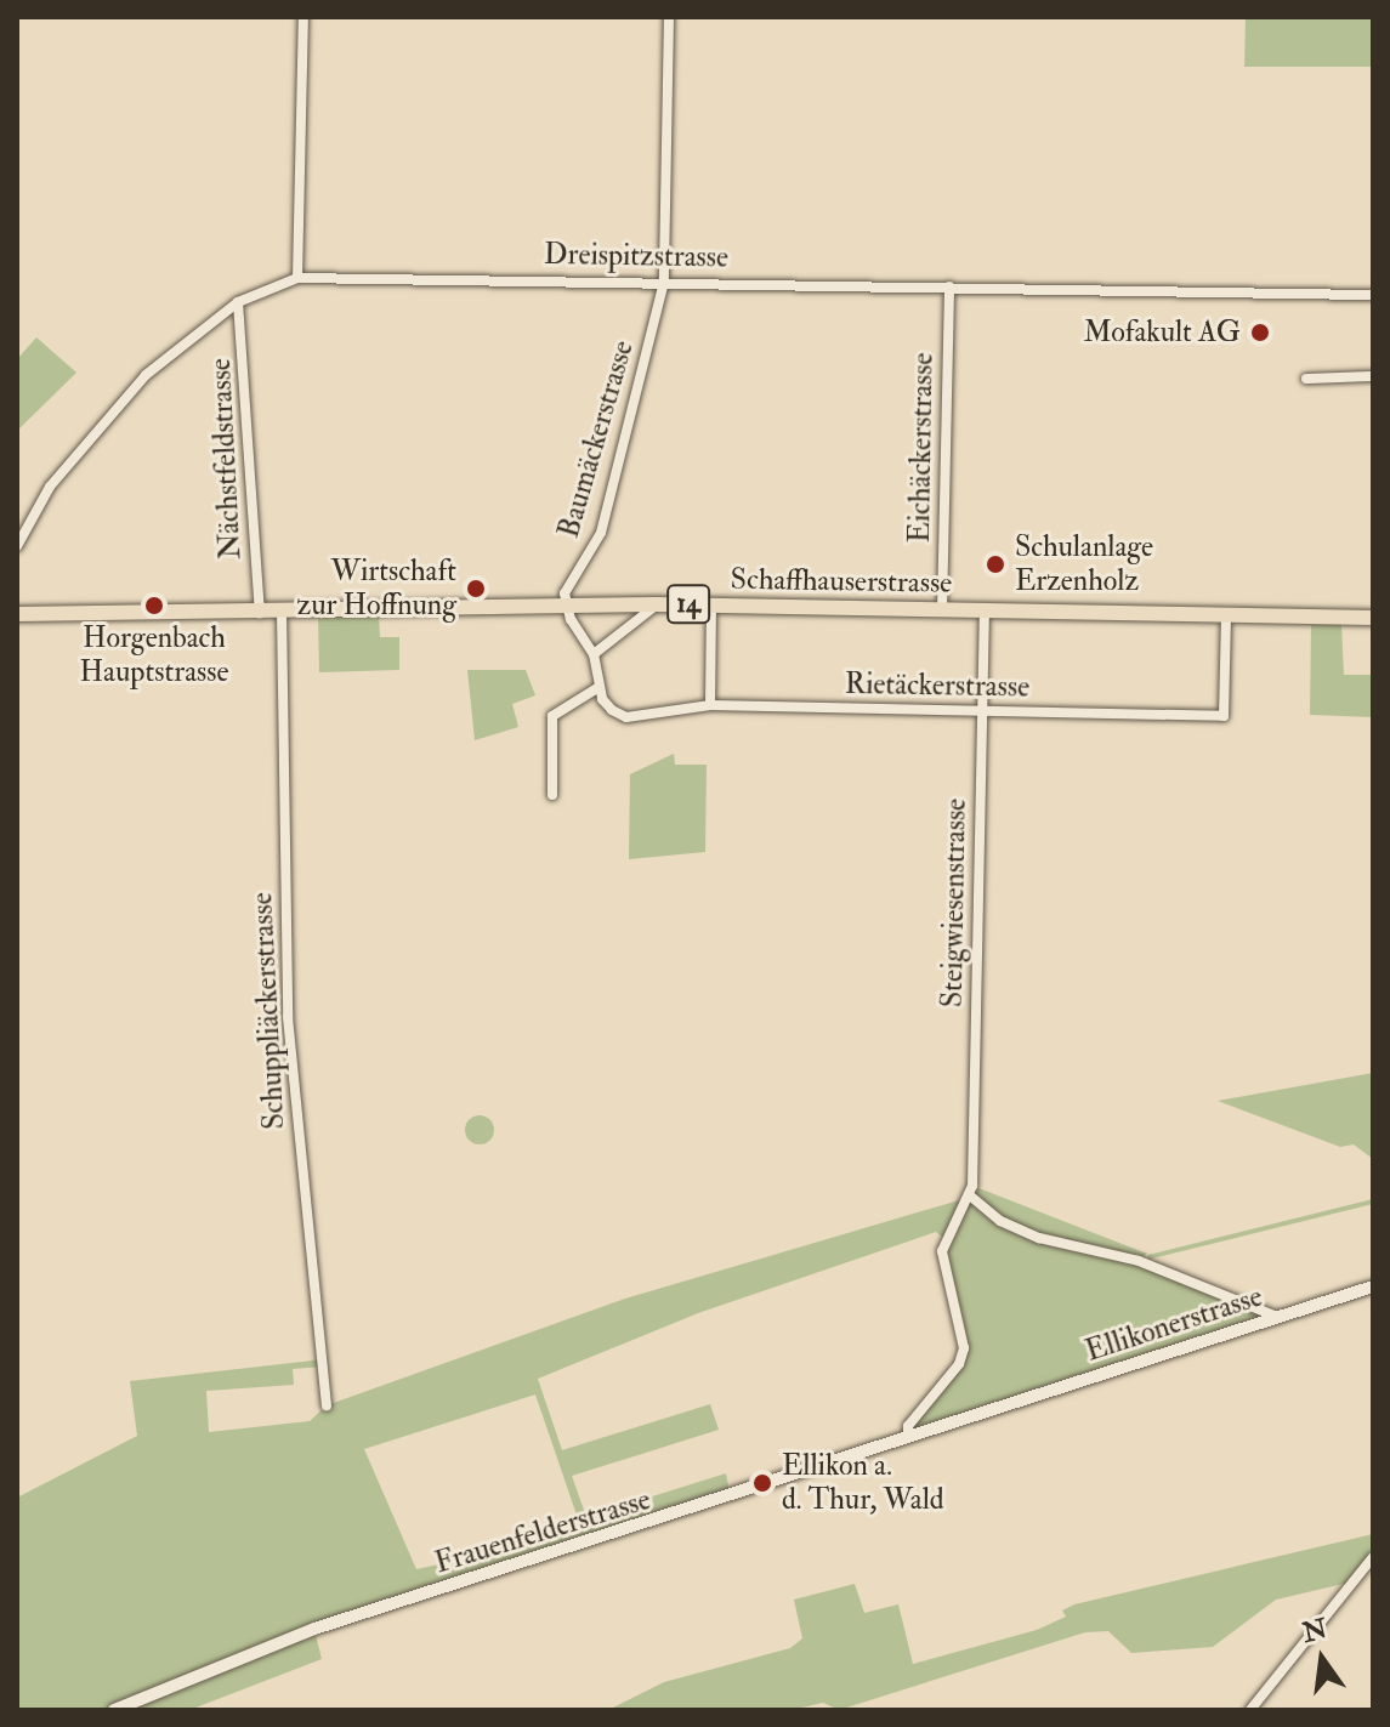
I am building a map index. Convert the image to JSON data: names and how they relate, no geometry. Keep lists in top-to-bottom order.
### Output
{
  "streets": {
    "main road": ["Schaffhauserstrasse", "14"],
    "street": [
      "Dreispitzstrasse",
      "Baumäckerstrasse",
      "Eichäckerstrasse",
      "Nächstfeldstrasse",
      "Rietäckerstrasse",
      "Steigwiesenstrasse",
      "Schuppliäckerstrasse",
      "Ellikonerstrasse",
      "Frauenfelderstrasse"
    ]
  },
  "crossings": [
    ["Dreispitzstrasse", "Baumäckerstrasse"],
    ["Dreispitzstrasse", "Eichäckerstrasse"],
    ["Dreispitzstrasse", "Nächstfeldstrasse"],
    ["Baumäckerstrasse", "Schaffhauserstrasse"],
    ["Eichäckerstrasse", "Schaffhauserstrasse"],
    ["Nächstfeldstrasse", "Schaffhauserstrasse"],
    ["Schaffhauserstrasse", "Rietäckerstrasse"],
    ["Schaffhauserstrasse", "Steigwiesenstrasse"],
    ["Schaffhauserstrasse", "Schuppliäckerstrasse"],
    ["Rietäckerstrasse", "Steigwiesenstrasse"],
    ["Steigwiesenstrasse", "Frauenfelderstrasse"],
    ["Ellikonerstrasse", "Frauenfelderstrasse"]
  ],
  "places": [
    "Mofakult AG",
    "Schulanlage Erzenholz",
    "Wirtschaft zur Hoffnung",
    "Horgenbach Hauptstrasse",
    "Ellikon a. d. Thur, Wald"
  ],
  "north": "top"
}
